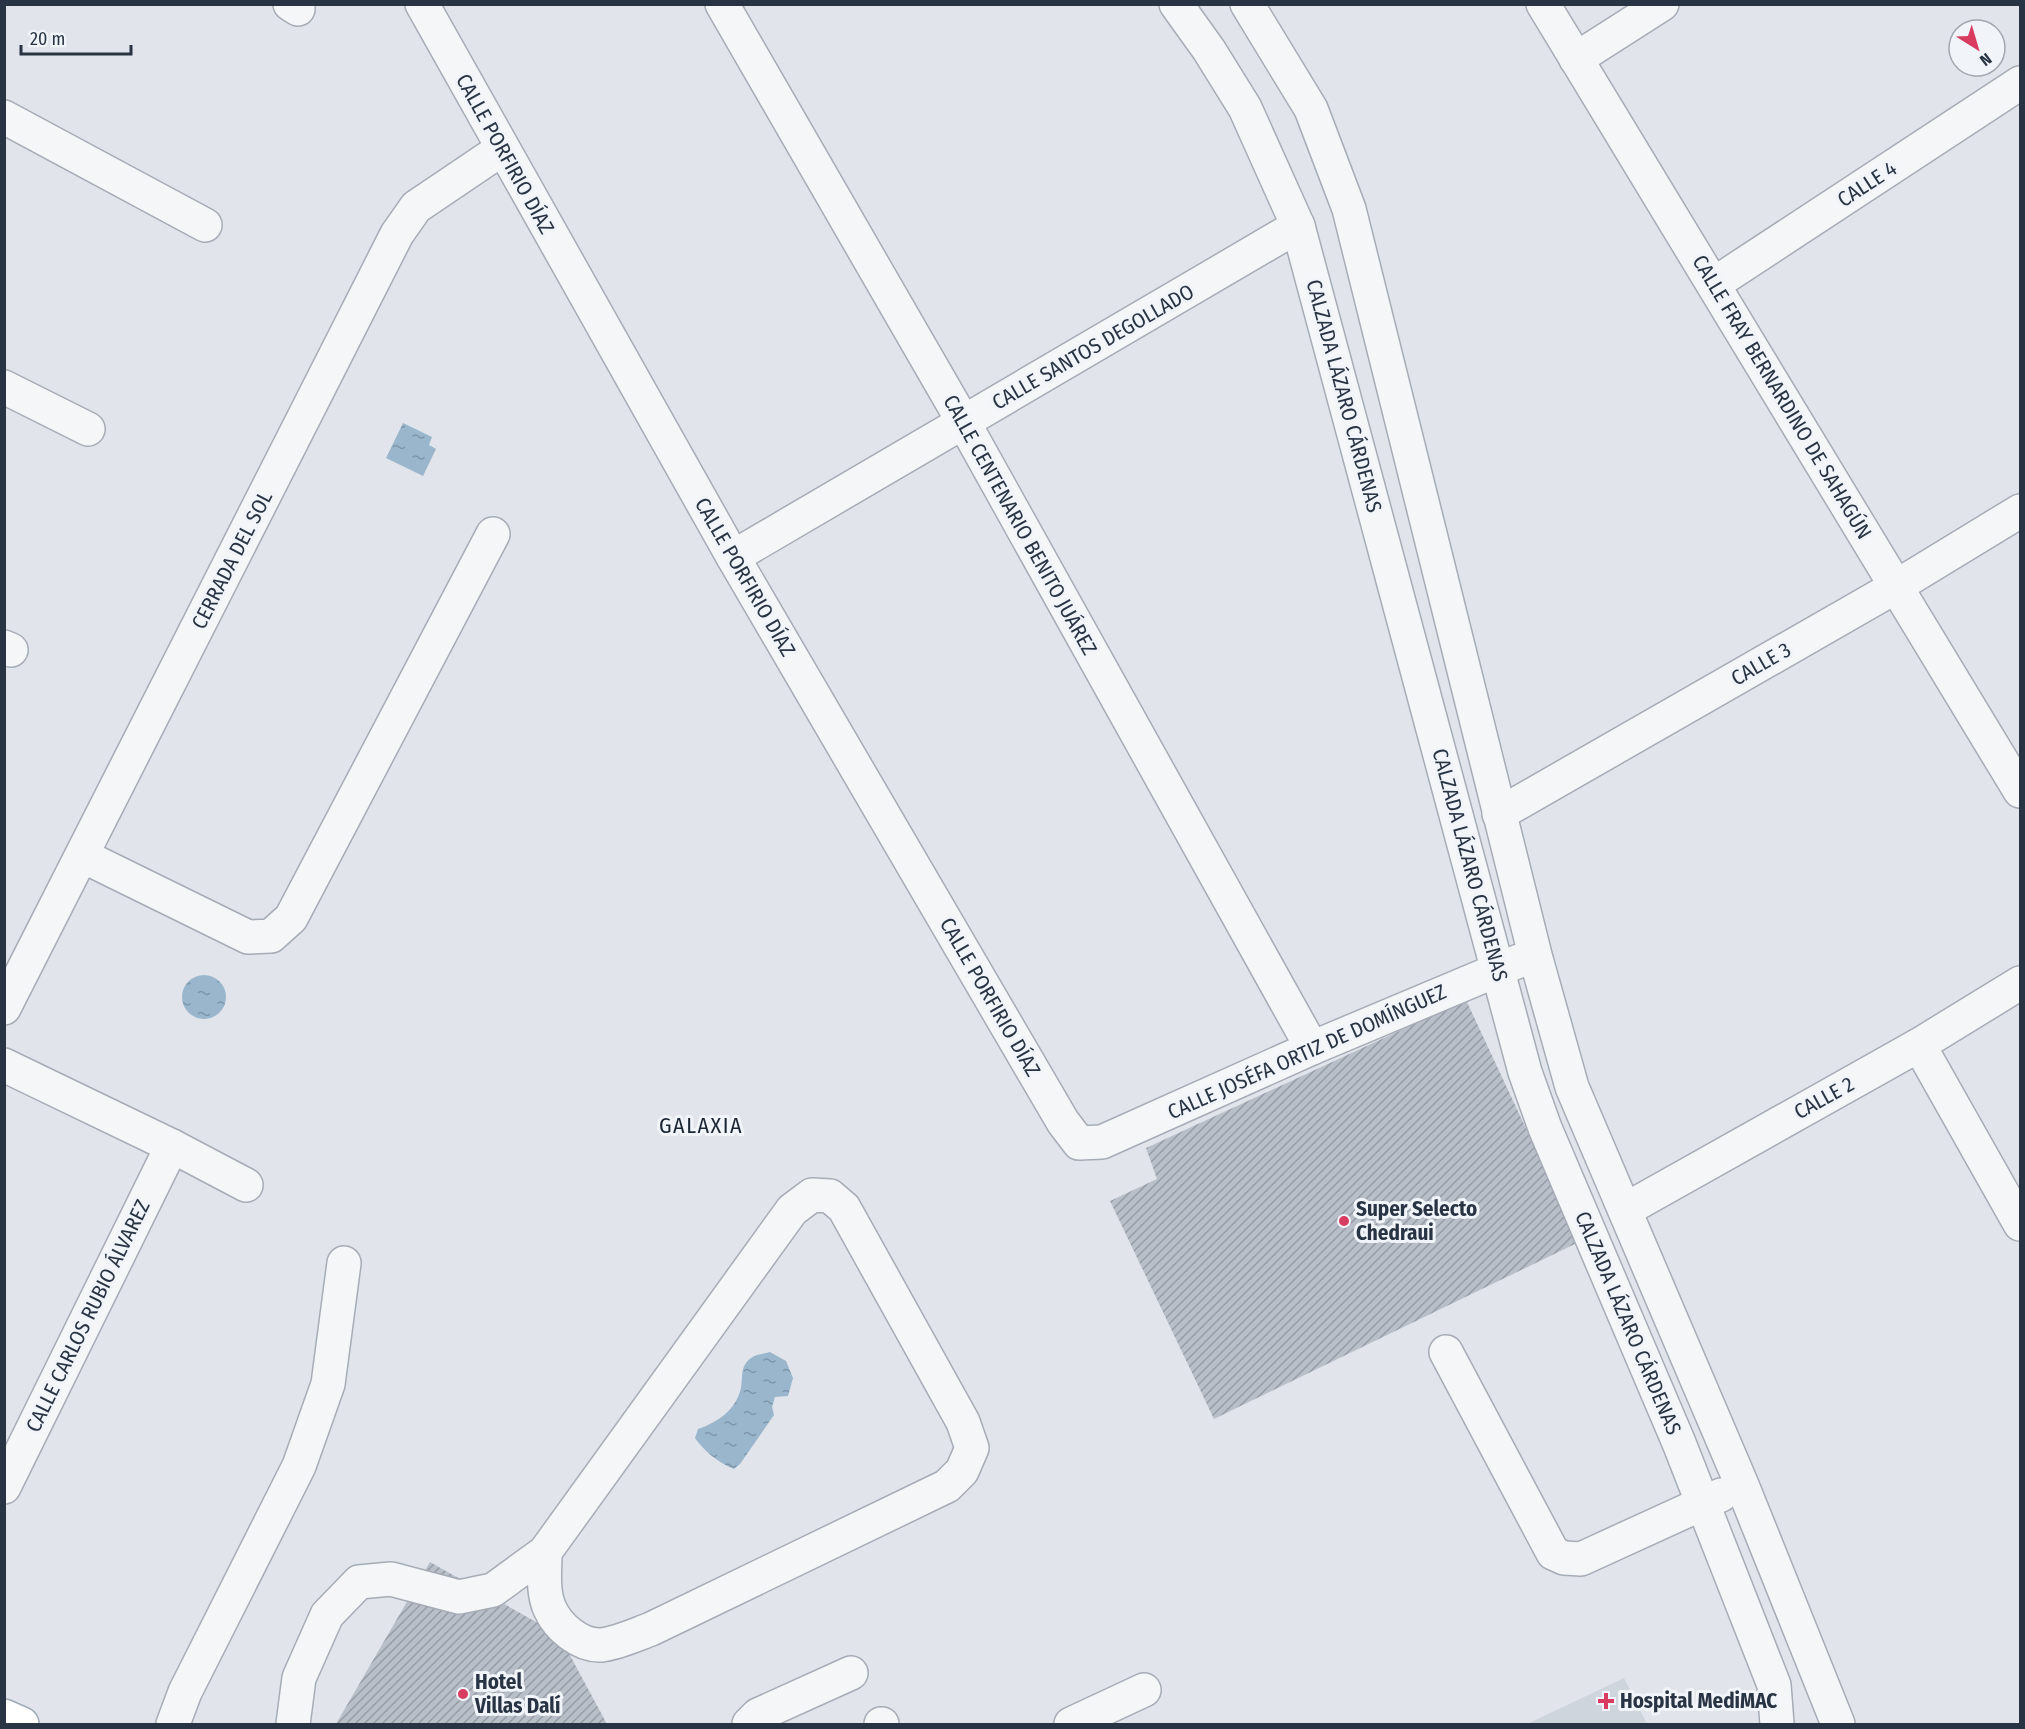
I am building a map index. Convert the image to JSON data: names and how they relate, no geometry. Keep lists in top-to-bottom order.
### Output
{
  "streets": {
    "street": [
      "CALLE PORFIRIO DÍAZ",
      "CALLE 4",
      "CALLE SANTOS DEGOLLADO",
      "CALZADA LÁZARO CÁRDENAS",
      "CALLE FRAY BERNARDINO DE SAHAGÚN",
      "CALLE CENTENARIO BENITO JUÁREZ",
      "CERRADA DEL SOL",
      "CALLE 3",
      "CALLE JOSÉFA ORTIZ DE DOMÍNGUEZ",
      "CALLE 2",
      "CALLE CARLOS RUBIO ÁLVAREZ"
    ]
  },
  "crossings": [
    ["CALLE PORFIRIO DÍAZ", "CALLE SANTOS DEGOLLADO"],
    ["CALLE PORFIRIO DÍAZ", "CERRADA DEL SOL"],
    ["CALLE PORFIRIO DÍAZ", "CALLE JOSÉFA ORTIZ DE DOMÍNGUEZ"],
    ["CALLE 4", "CALLE FRAY BERNARDINO DE SAHAGÚN"],
    ["CALLE SANTOS DEGOLLADO", "CALZADA LÁZARO CÁRDENAS"],
    ["CALLE SANTOS DEGOLLADO", "CALLE CENTENARIO BENITO JUÁREZ"],
    ["CALZADA LÁZARO CÁRDENAS", "CALLE 3"],
    ["CALZADA LÁZARO CÁRDENAS", "CALLE JOSÉFA ORTIZ DE DOMÍNGUEZ"],
    ["CALZADA LÁZARO CÁRDENAS", "CALLE 2"],
    ["CALLE FRAY BERNARDINO DE SAHAGÚN", "CALLE 3"],
    ["CALLE CENTENARIO BENITO JUÁREZ", "CALLE JOSÉFA ORTIZ DE DOMÍNGUEZ"]
  ],
  "districts": ["GALAXIA"],
  "places": {
    "other": ["Super Selecto Chedraui", "Hotel Villas Dalí"],
    "health": ["Hospital MediMAC"]
  },
  "scale_bar": "20 m",
  "north": "bottom right"
}
